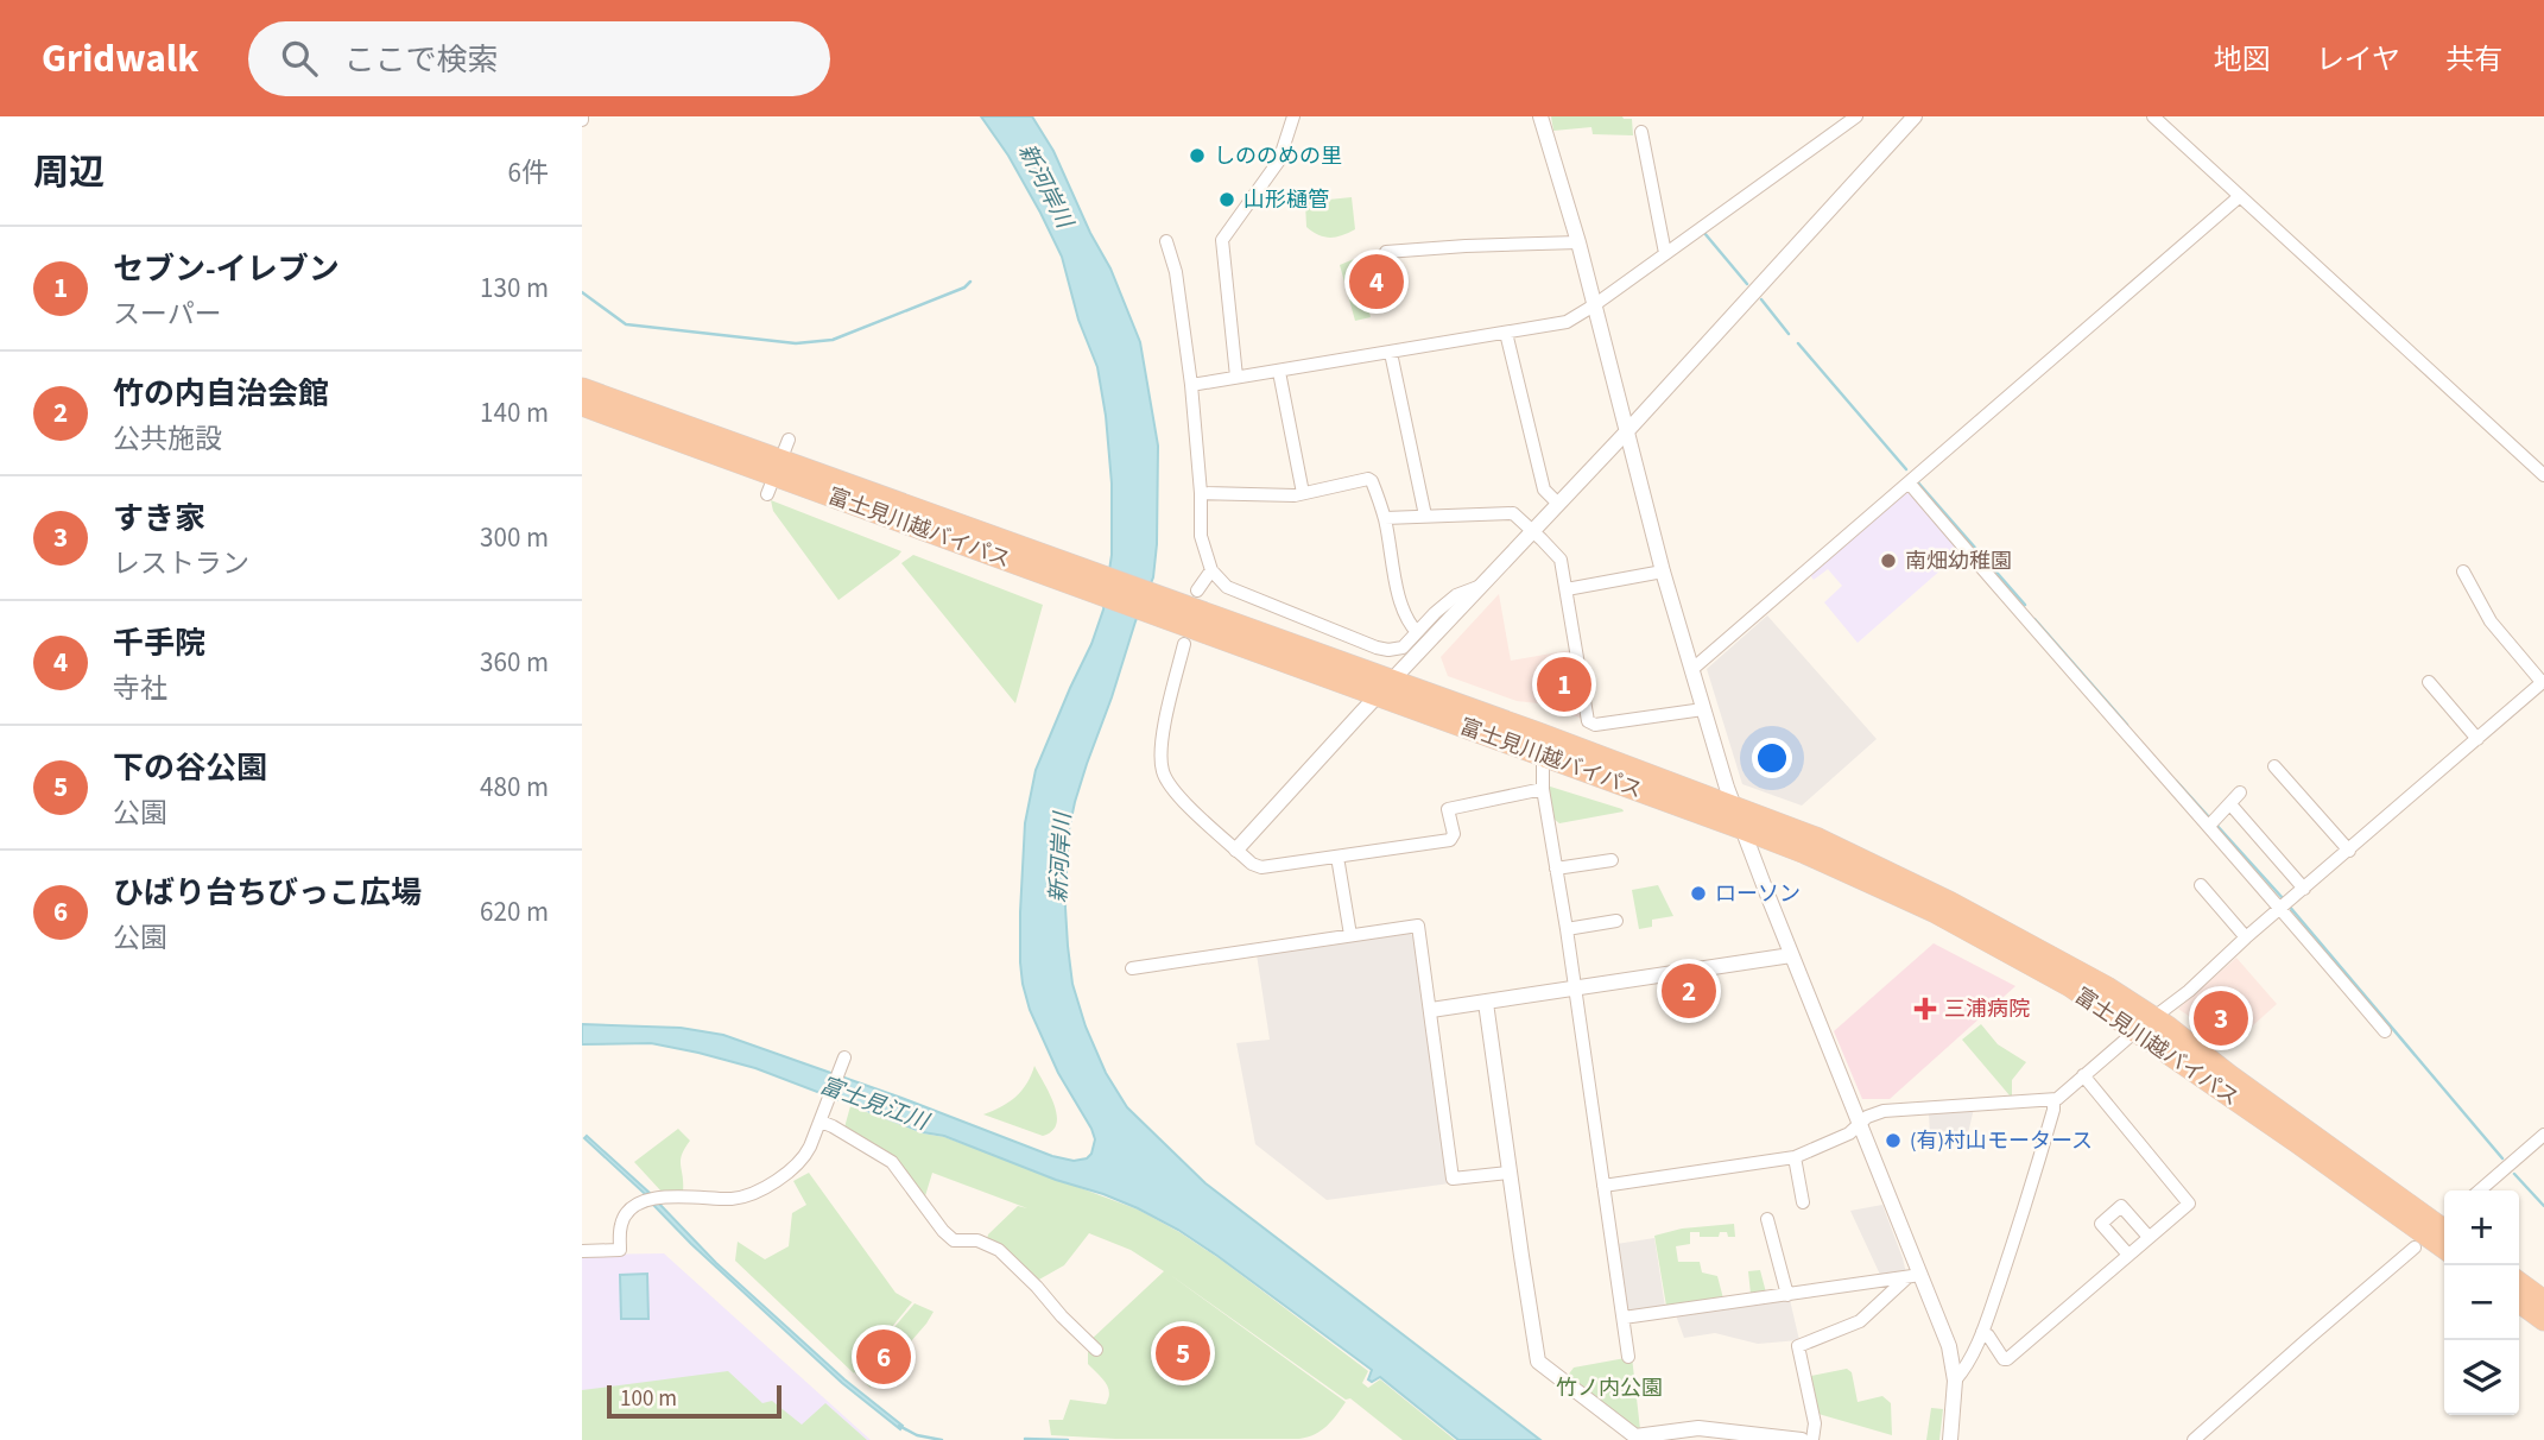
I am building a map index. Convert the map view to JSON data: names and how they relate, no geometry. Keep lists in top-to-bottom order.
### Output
{
  "streets": {
    "highway": ["富士見川越バイパス"]
  },
  "water": ["新河岸川", "富士見江川"],
  "parks": ["竹ノ内公園"],
  "places": {
    "other": [
      "しののめの里",
      "山形樋管",
      "南畑幼稚園",
      "ローソン",
      "(有)村山モータース"
    ],
    "health": ["三浦病院"]
  },
  "scale_bar": "100 m",
  "page": {
    "header": "Gridwalk",
    "search": "ここで検索",
    "nav": ["地図", "レイヤ", "共有"],
    "heading": ["周辺", "6件"],
    "list": [
      {
        "mark": "1",
        "name": "セブン-イレブン",
        "note": "スーパー",
        "value": "130 m"
      },
      {
        "mark": "2",
        "name": "竹の内自治会館",
        "note": "公共施設",
        "value": "140 m"
      },
      {
        "mark": "3",
        "name": "すき家",
        "note": "レストラン",
        "value": "300 m"
      },
      {
        "mark": "4",
        "name": "千手院",
        "note": "寺社",
        "value": "360 m"
      },
      {
        "mark": "5",
        "name": "下の谷公園",
        "note": "公園",
        "value": "480 m"
      },
      {
        "mark": "6",
        "name": "ひばり台ちびっこ広場",
        "note": "公園",
        "value": "620 m"
      }
    ],
    "pins": [
      "4",
      "1",
      "2",
      "3",
      "5",
      "6"
    ],
    "map_buttons": ["+", "−"],
    "scale": "100 m"
  }
}
